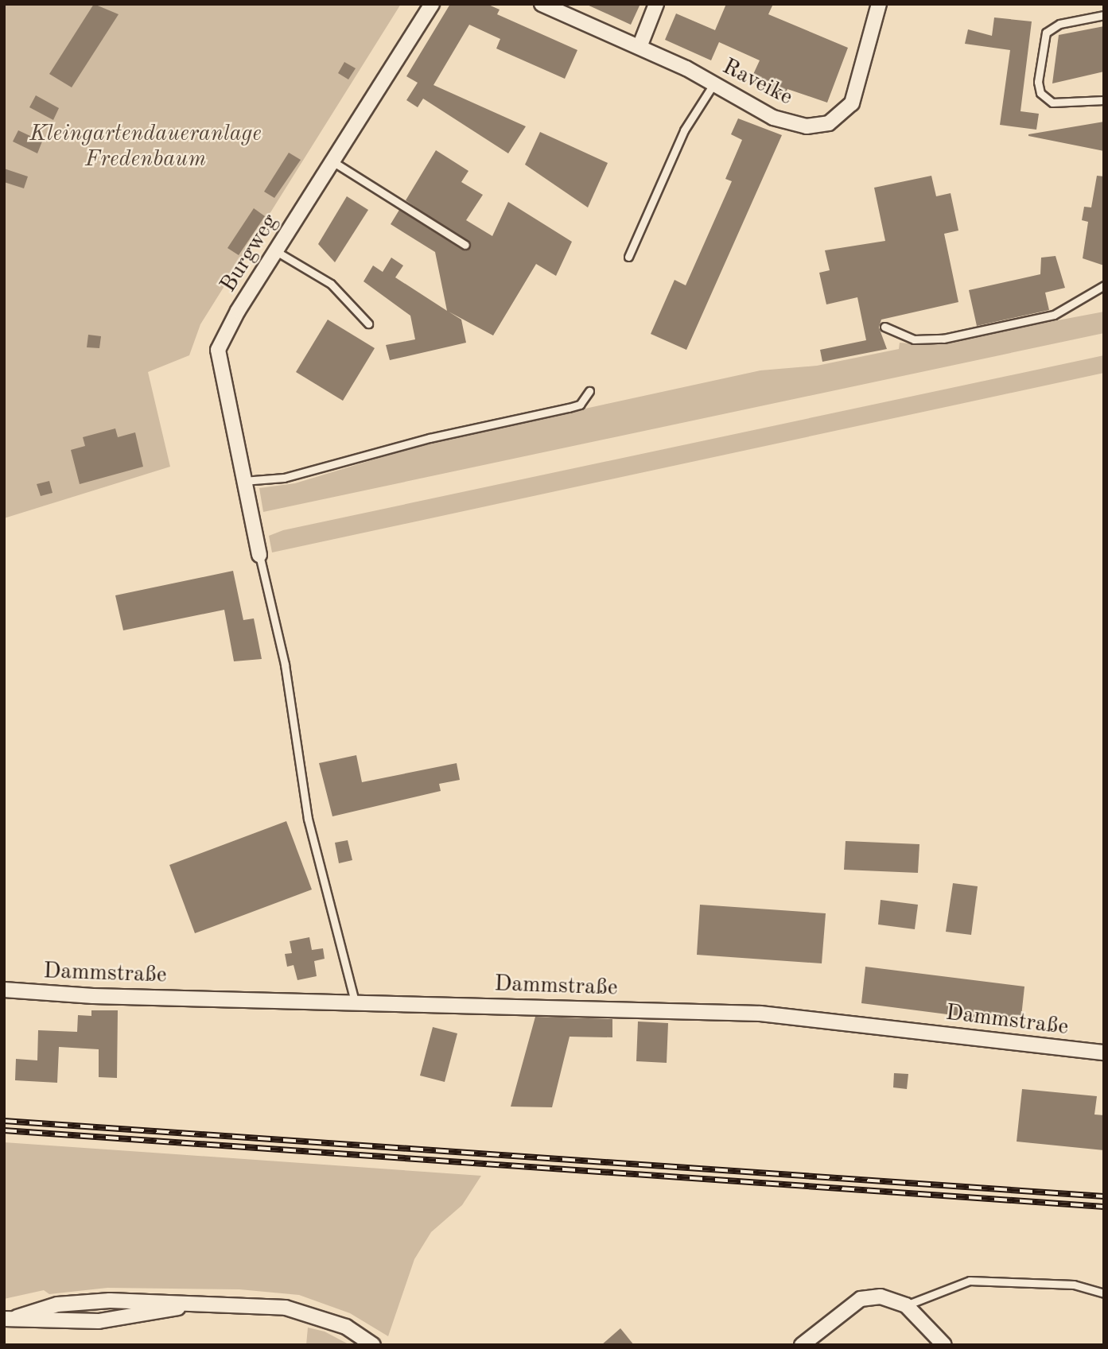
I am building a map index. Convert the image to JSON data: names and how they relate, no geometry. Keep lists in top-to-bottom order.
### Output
{
  "streets": {
    "street": ["Raveike", "Burgweg", "Dammstraße"]
  },
  "parks": ["Kleingartendaueranlage Fredenbaum"]
}
